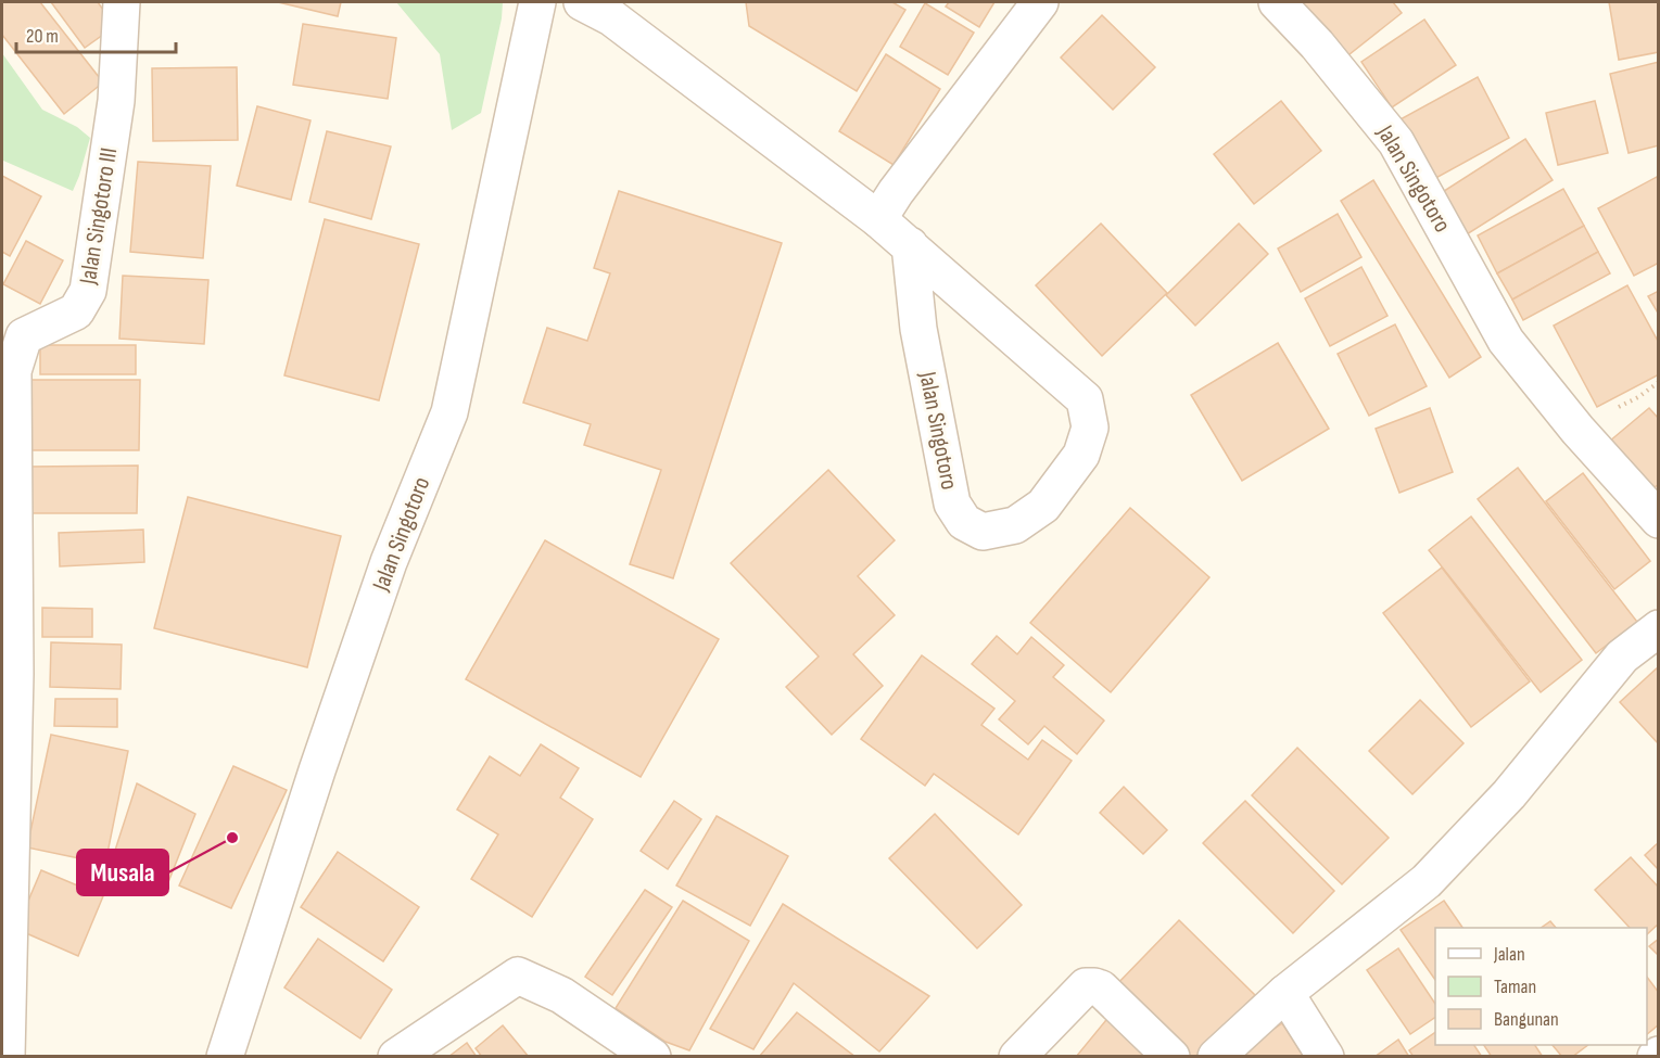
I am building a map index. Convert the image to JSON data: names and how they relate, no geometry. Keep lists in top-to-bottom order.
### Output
{
  "streets": {
    "street": ["Jalan Singotoro", "Jalan Singotoro III"]
  },
  "places": ["Musala"],
  "legend": ["Jalan", "Taman", "Bangunan"],
  "scale_bar": "20 m"
}
